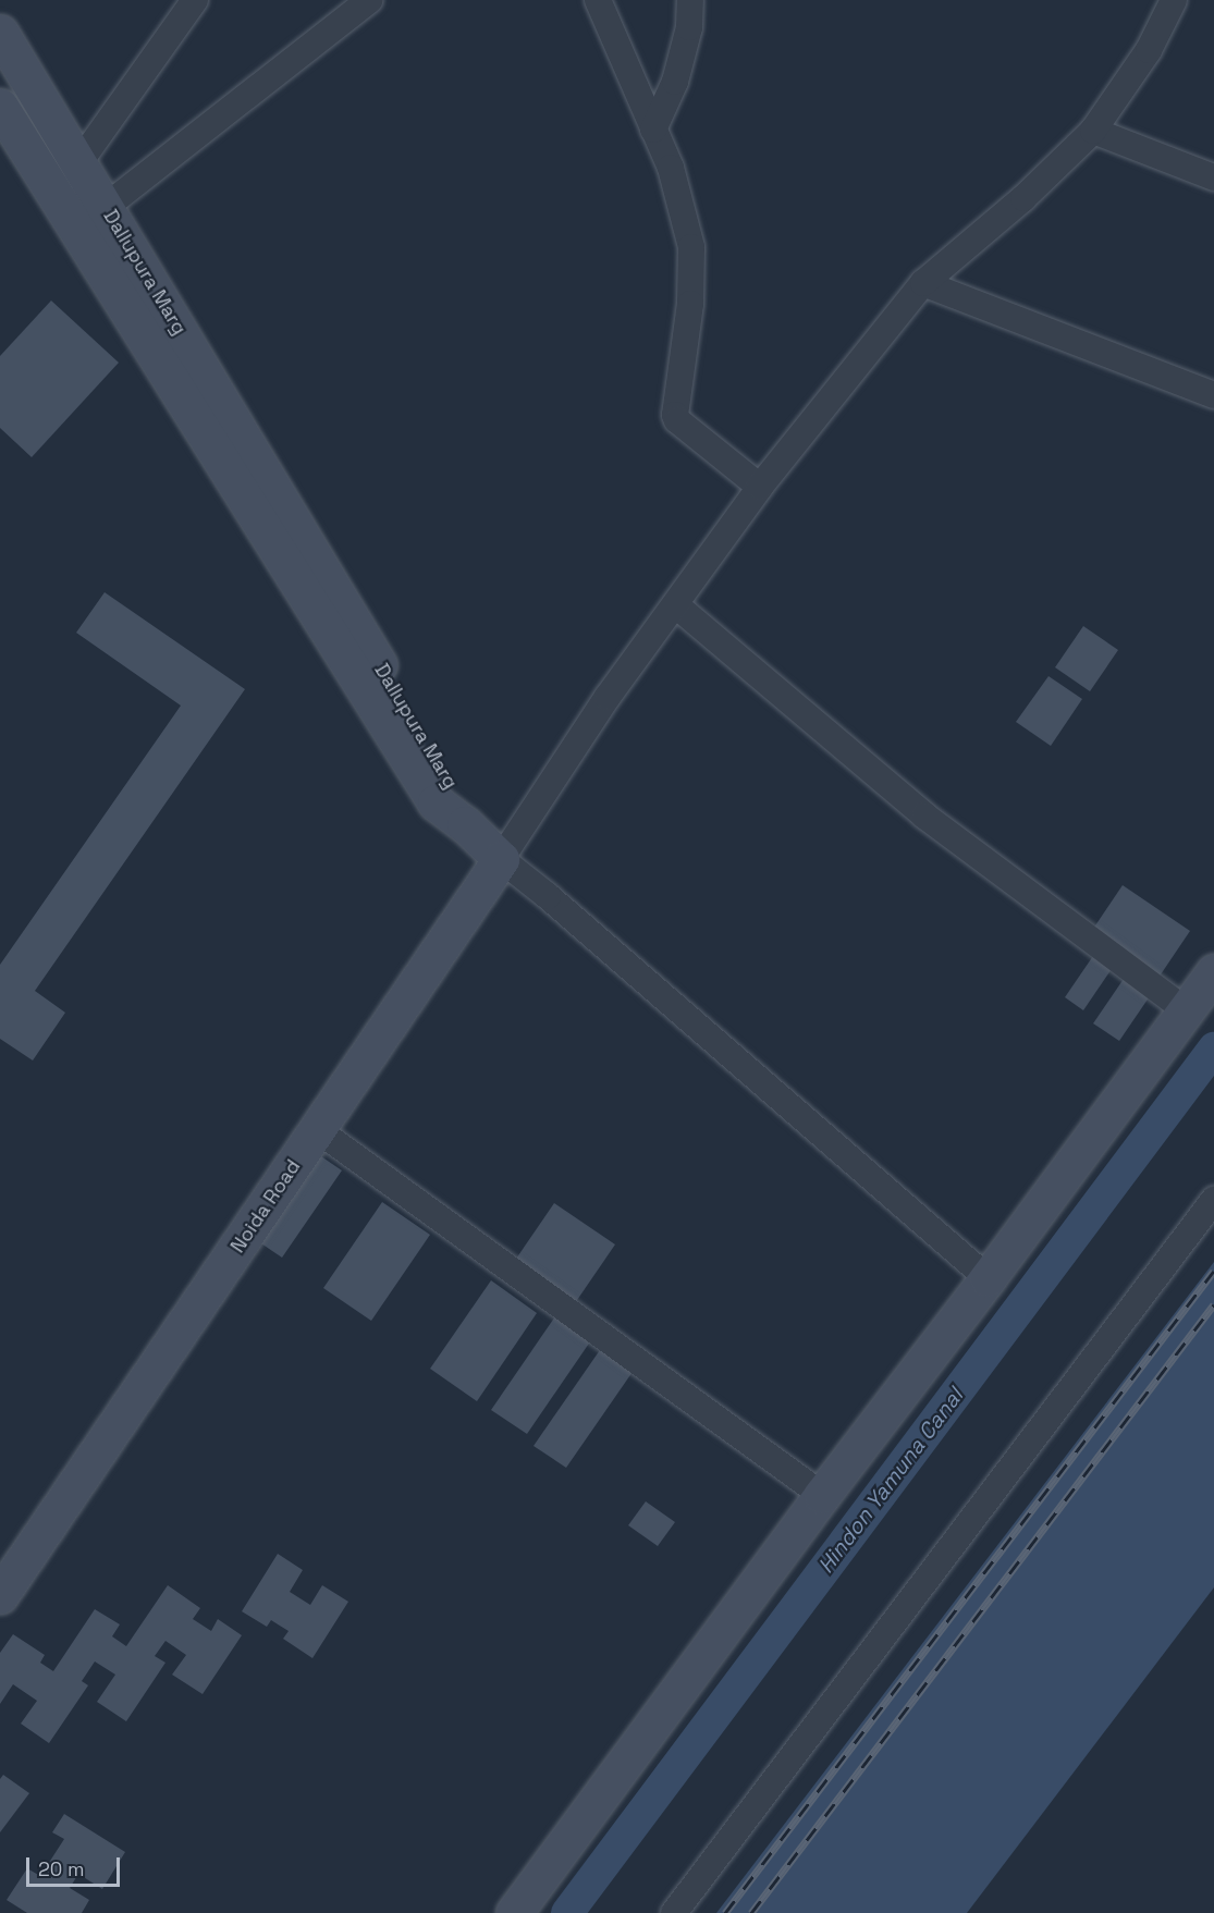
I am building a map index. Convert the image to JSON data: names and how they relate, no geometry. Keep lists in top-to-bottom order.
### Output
{
  "streets": {
    "main road": ["Dallupura Marg", "Noida Road"]
  },
  "water": ["Hindon Yamuna Canal"],
  "scale_bar": "20 m"
}
